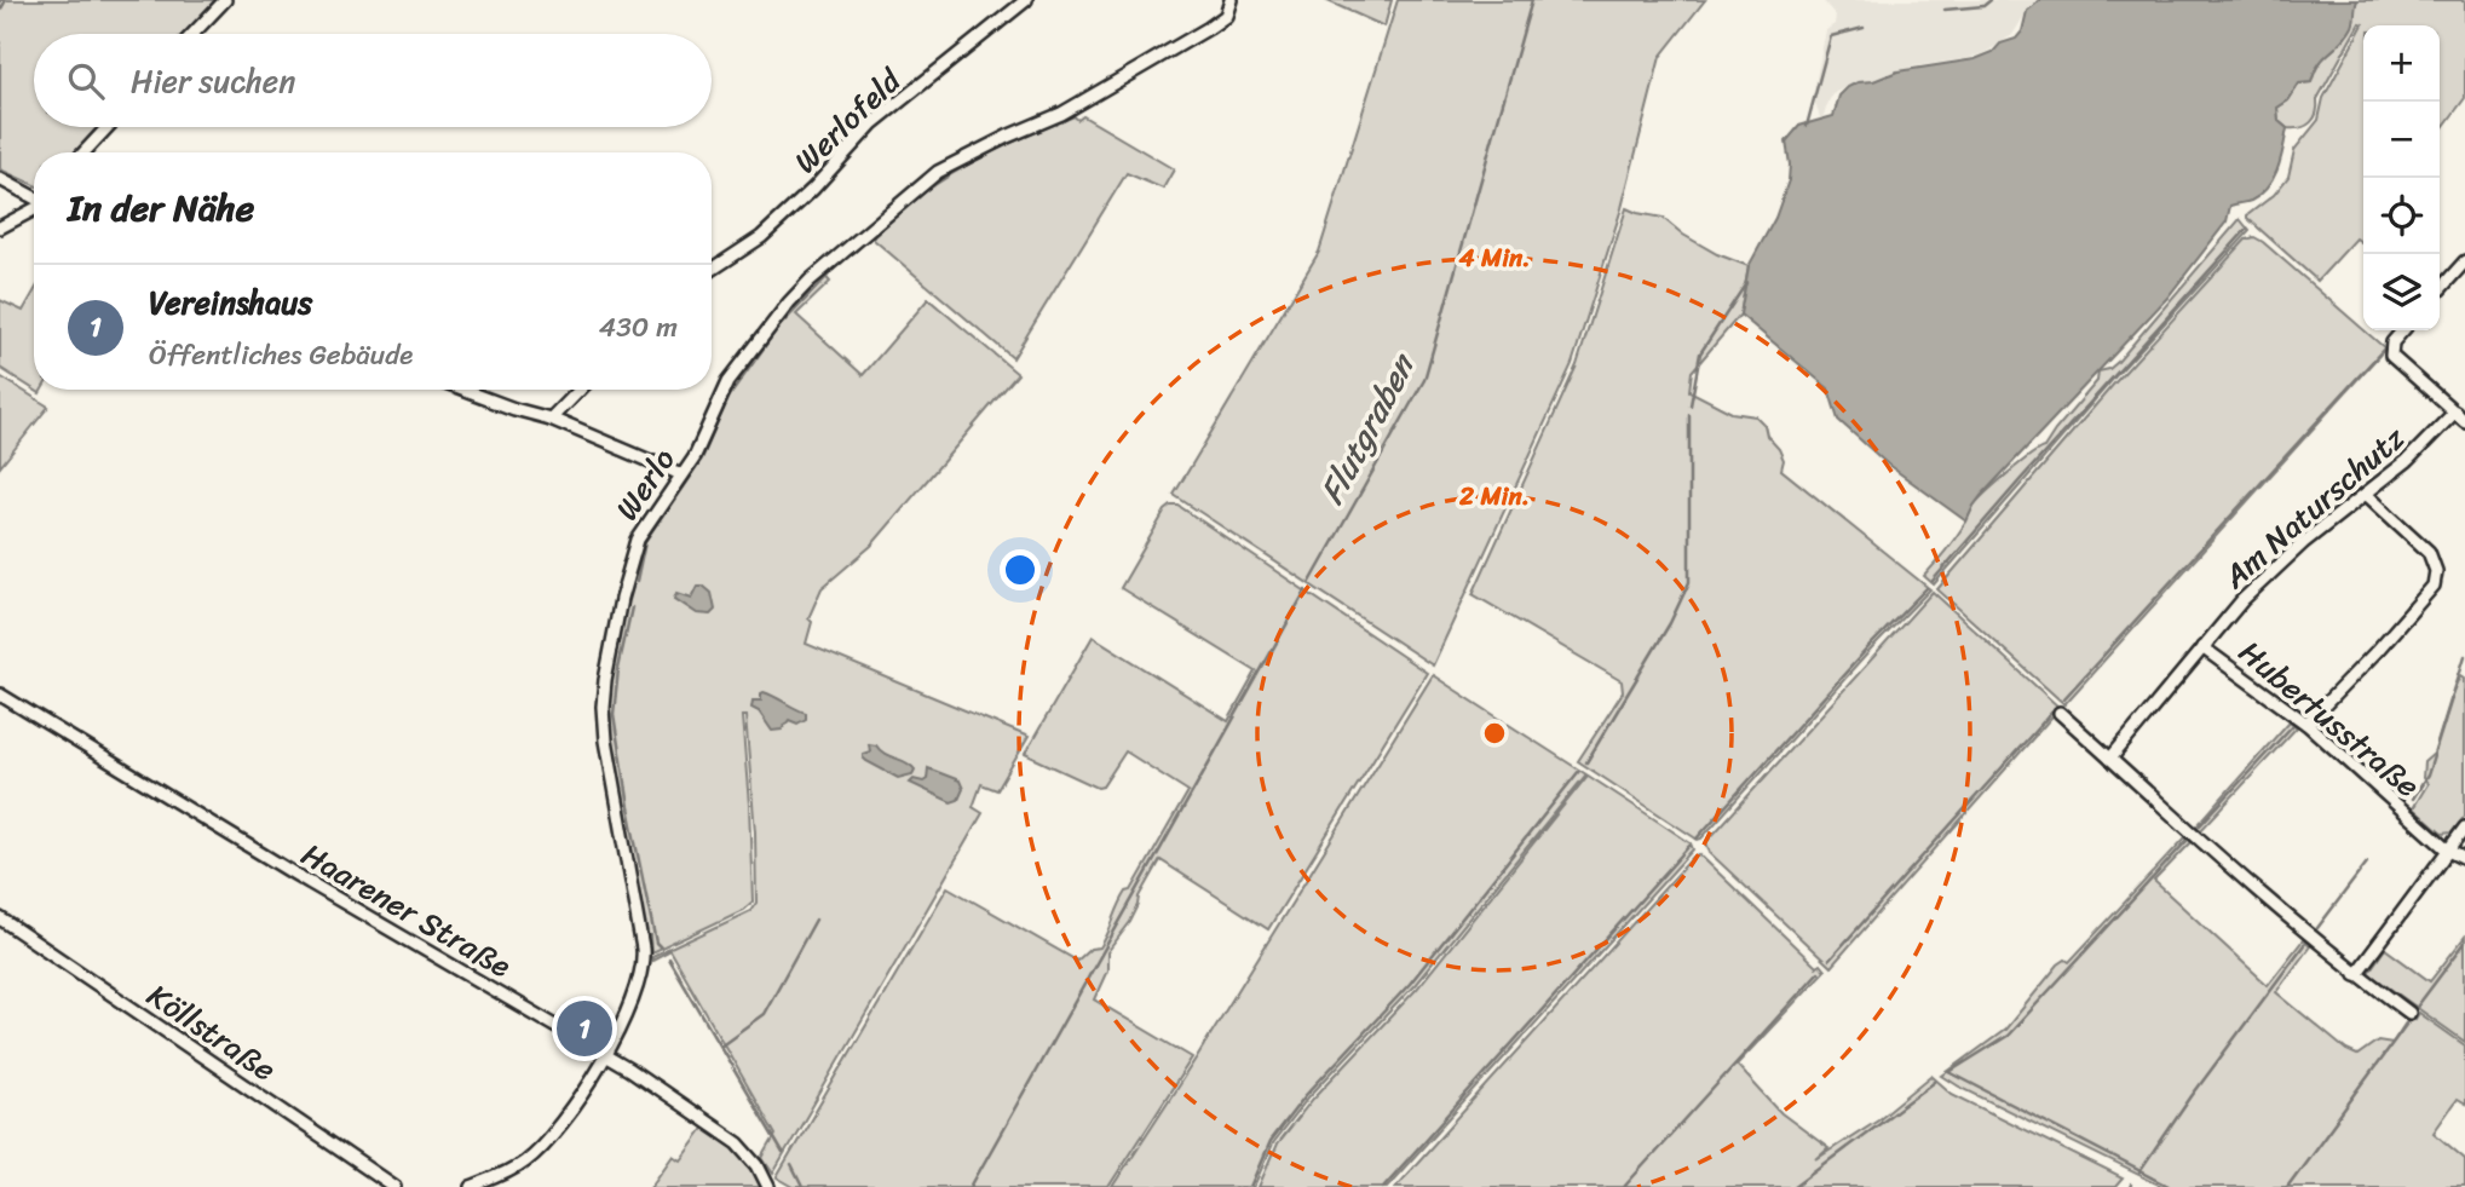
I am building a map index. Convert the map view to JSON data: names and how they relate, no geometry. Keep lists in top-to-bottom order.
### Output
{
  "streets": {
    "street": [
      "Werlofeld",
      "Werlo",
      "Am Naturschutz",
      "Hubertusstraße",
      "Haarener Straße",
      "Köllstraße"
    ]
  },
  "crossings": [
    ["Werlo", "Haarener Straße"],
    ["Am Naturschutz", "Hubertusstraße"]
  ],
  "water": ["Flutgraben"],
  "page": {
    "map_buttons": ["+", "−"],
    "search": "Hier suchen",
    "heading": "In der Nähe",
    "list": [
      {
        "mark": "1",
        "name": "Vereinshaus",
        "note": "Öffentliches Gebäude",
        "value": "430 m"
      }
    ],
    "pins": "1"
  },
  "rings": ["4 Min.", "2 Min."]
}
